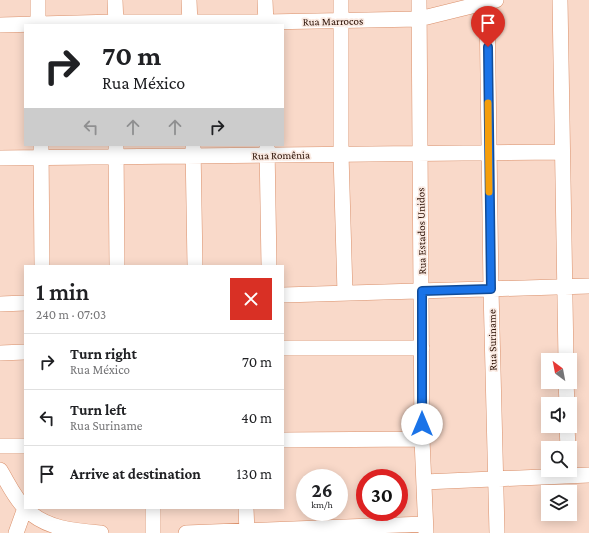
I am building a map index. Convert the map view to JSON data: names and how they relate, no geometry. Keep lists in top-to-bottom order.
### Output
{
  "streets": {
    "street": [
      "Rua Marrocos",
      "Rua Romênia",
      "Rua Estados Unidos",
      "Rua Suriname"
    ]
  },
  "crossings": [
    ["Rua Marrocos", "Rua Estados Unidos"],
    ["Rua Marrocos", "Rua Suriname"],
    ["Rua Romênia", "Rua Estados Unidos"],
    ["Rua Romênia", "Rua Suriname"]
  ],
  "north": "top left",
  "page": {
    "turn": ["70 m", "Rua México"],
    "heading": ["1 min", "240 m · 07:03"],
    "list": [
      {
        "name": "Turn right",
        "note": "Rua México",
        "value": "70 m"
      },
      {
        "name": "Turn left",
        "note": "Rua Suriname",
        "value": "40 m"
      },
      {
        "name": "Arrive at destination",
        "value": "130 m"
      }
    ],
    "speed": "26 km/h",
    "limit": "30"
  }
}
